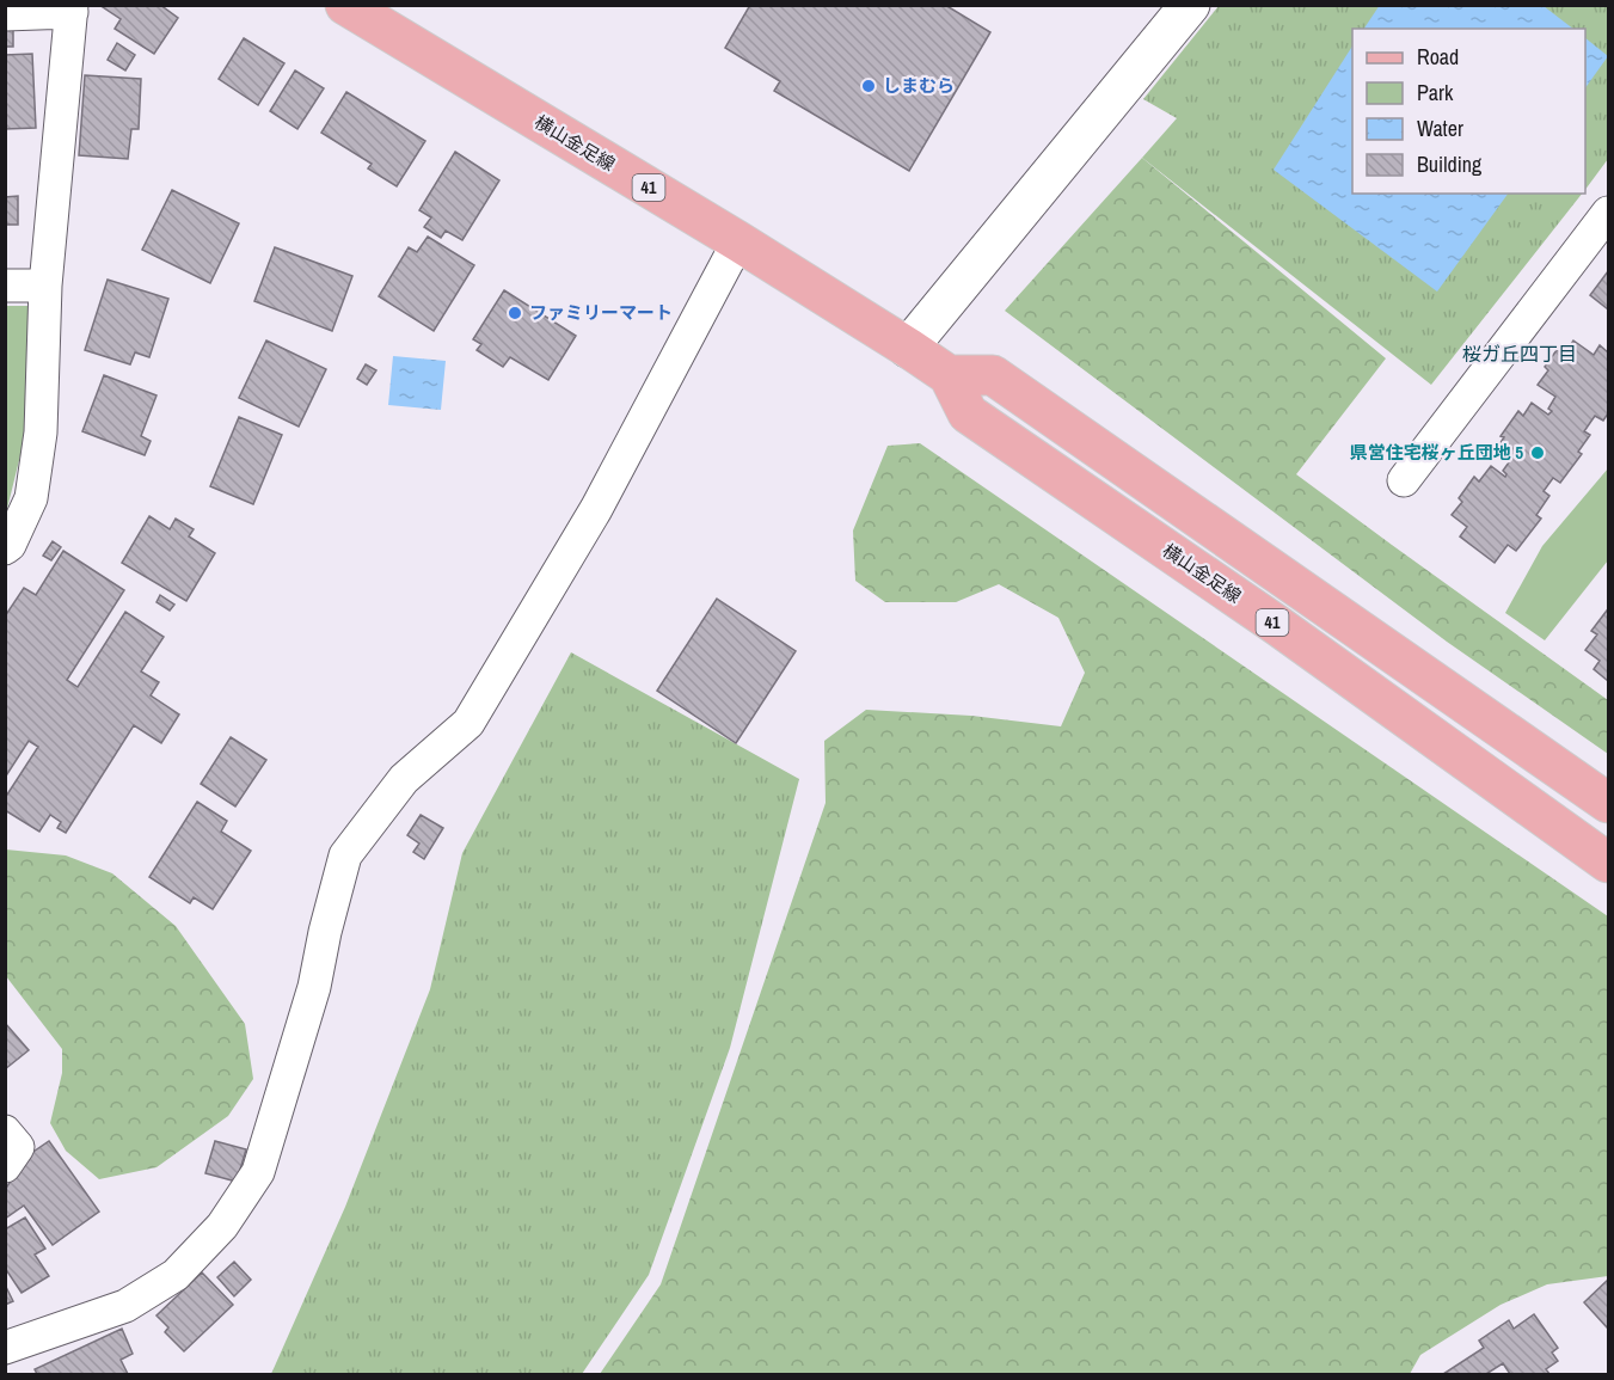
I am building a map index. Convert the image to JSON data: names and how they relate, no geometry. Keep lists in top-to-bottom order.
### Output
{
  "streets": {
    "main road": ["横山金足線", "41"]
  },
  "crossings": [
    ["横山金足線", "41"]
  ],
  "districts": ["桜ガ丘四丁目"],
  "places": ["しまむら", "ファミリーマート", "県営住宅桜ヶ丘団地 5"],
  "legend": [
    "Road",
    "Park",
    "Water",
    "Building"
  ]
}
